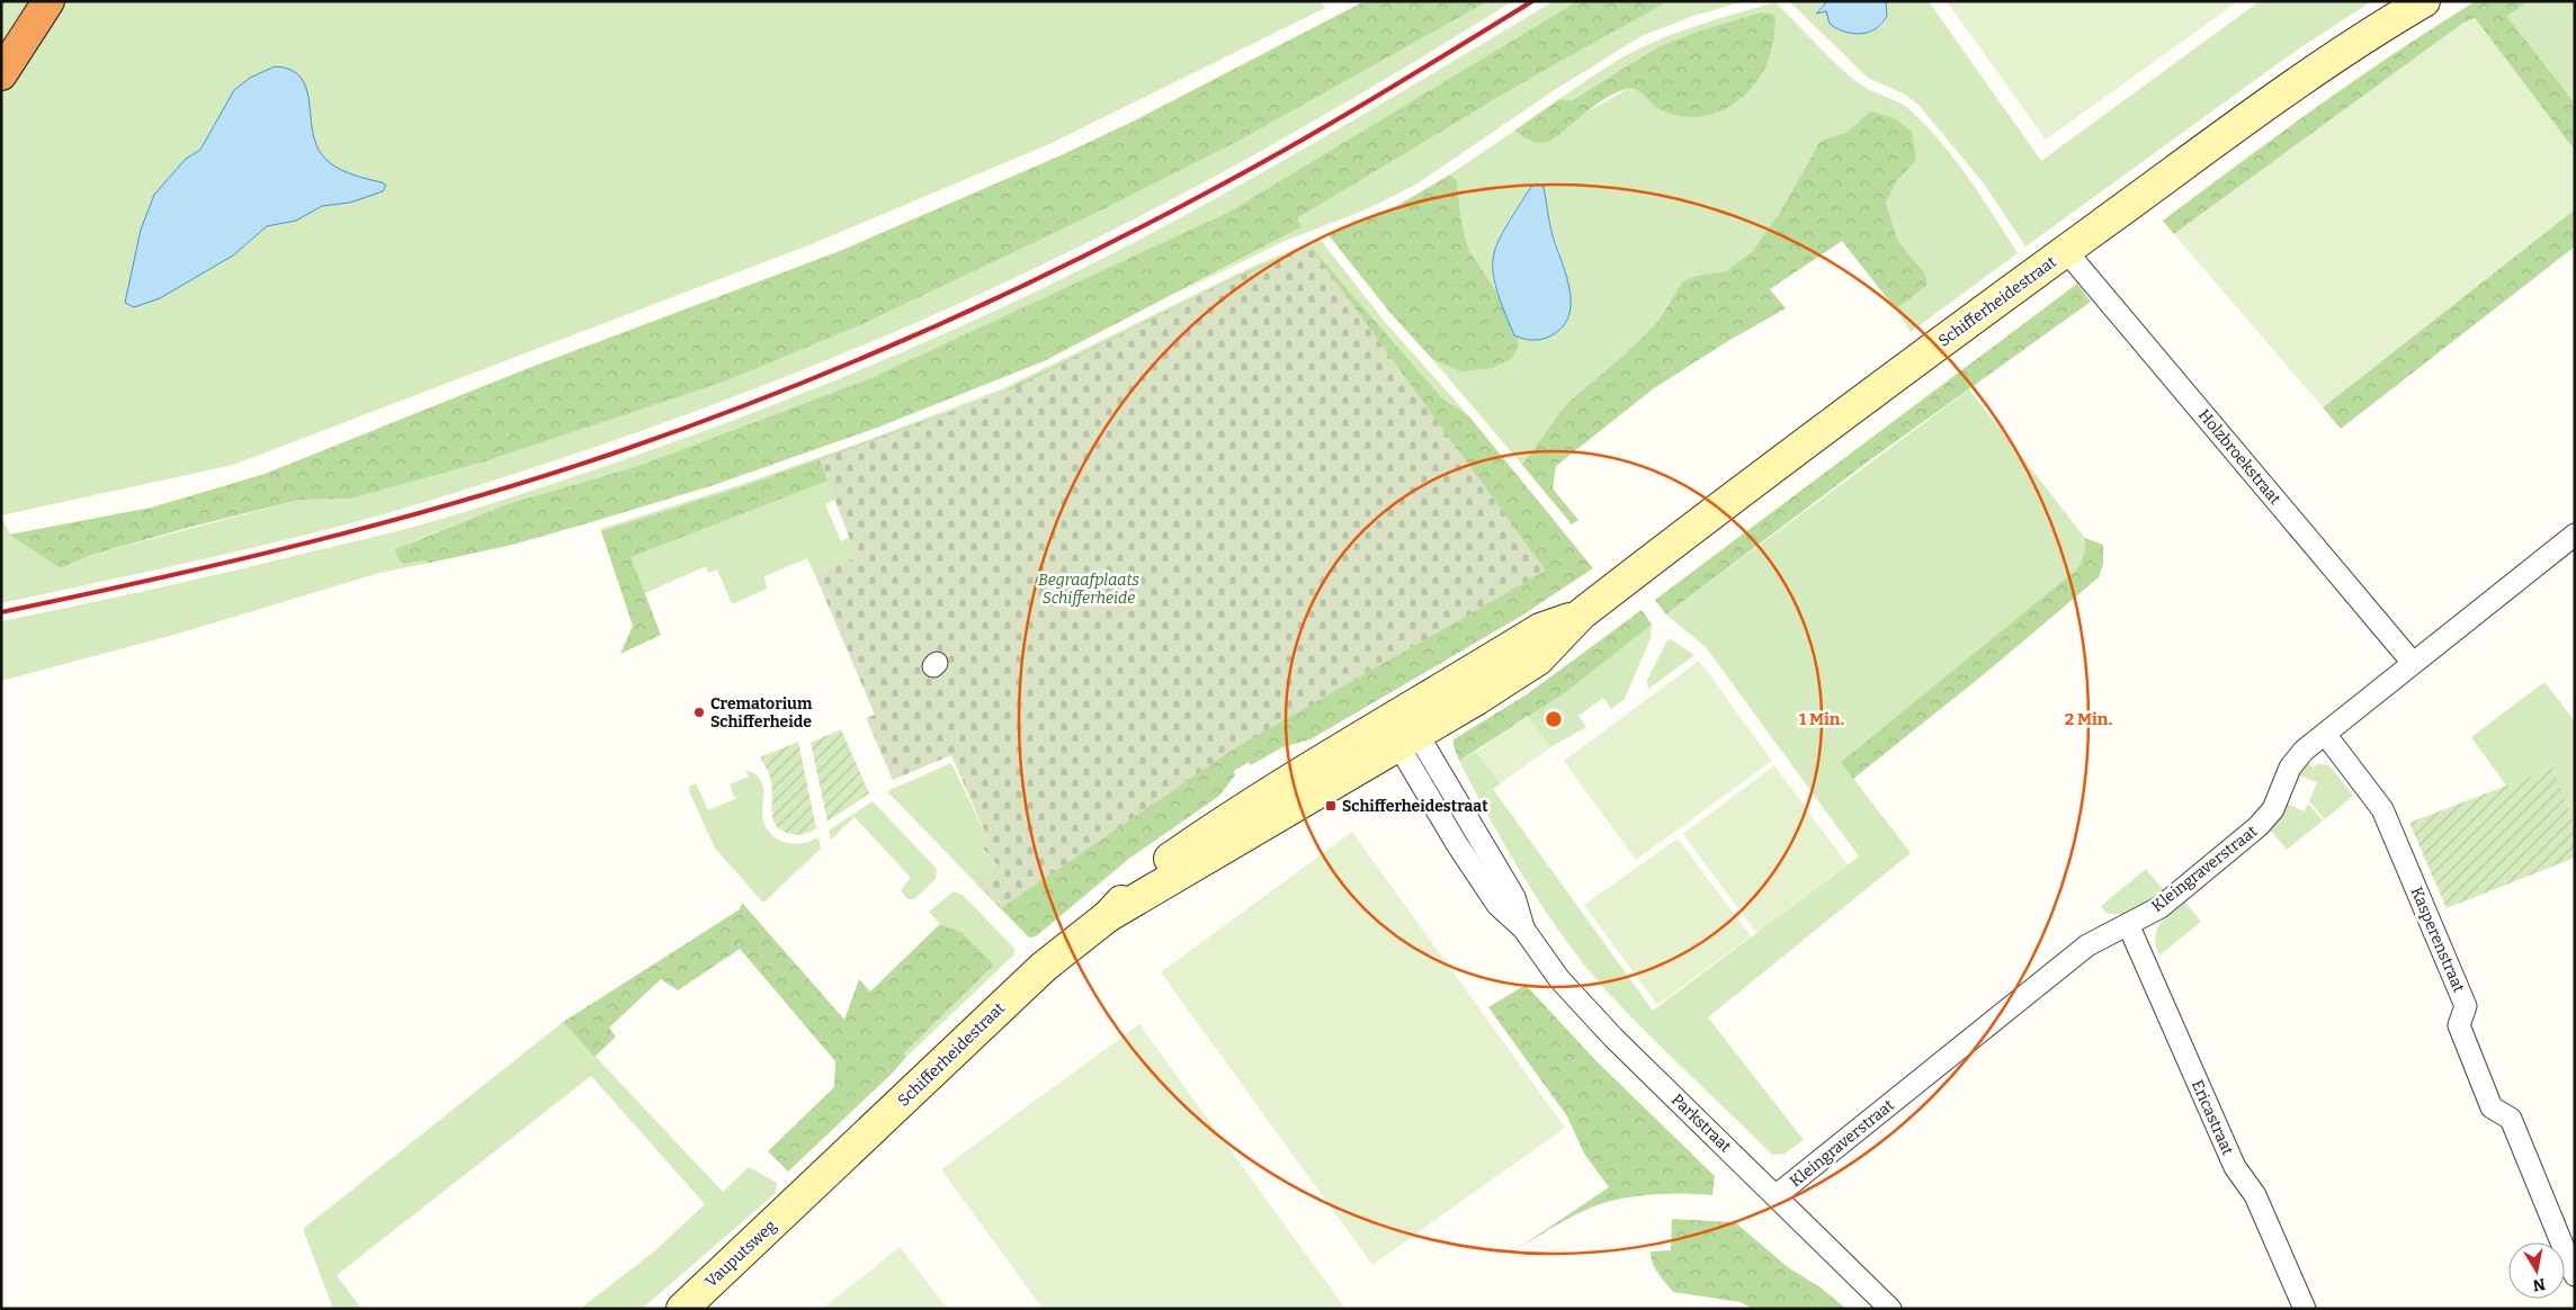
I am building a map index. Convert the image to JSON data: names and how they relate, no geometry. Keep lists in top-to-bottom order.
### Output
{
  "streets": {
    "street": [
      "Schifferheidestraat",
      "Holzbroekstraat",
      "Kleingraverstraat",
      "Kasperenstraat",
      "Ericastraat",
      "Parkstraat",
      "Vauputsweg"
    ]
  },
  "crossings": [
    ["Schifferheidestraat", "Holzbroekstraat"],
    ["Schifferheidestraat", "Parkstraat"],
    ["Schifferheidestraat", "Vauputsweg"],
    ["Holzbroekstraat", "Kleingraverstraat"],
    ["Kleingraverstraat", "Kasperenstraat"],
    ["Kleingraverstraat", "Ericastraat"],
    ["Kleingraverstraat", "Parkstraat"]
  ],
  "parks": ["Begraafplaats Schifferheide"],
  "places": {
    "other": ["Crematorium Schifferheide"],
    "transit": ["Schifferheidestraat"]
  },
  "north": "bottom",
  "rings": ["1 Min.", "2 Min."]
}
